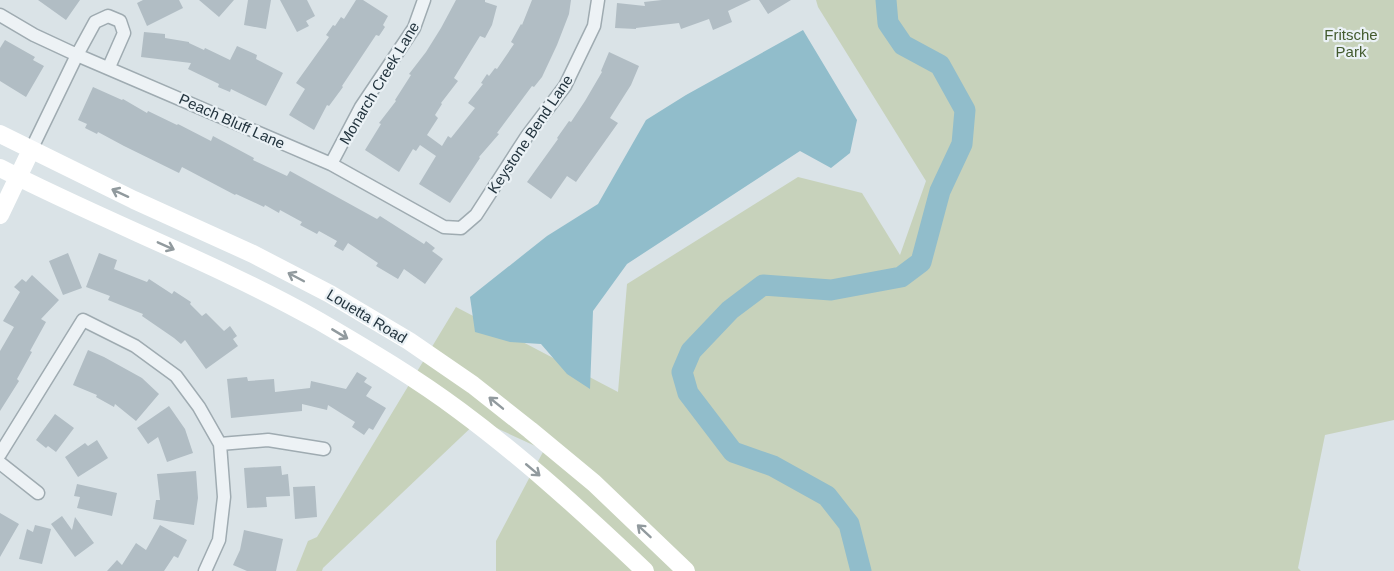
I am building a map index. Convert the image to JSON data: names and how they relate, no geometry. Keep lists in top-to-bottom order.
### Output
{
  "streets": {
    "main road": ["Louetta Road"],
    "street": ["Monarch Creek Lane", "Peach Bluff Lane", "Keystone Bend Lane"]
  },
  "crossings": [
    ["Monarch Creek Lane", "Peach Bluff Lane"],
    ["Peach Bluff Lane", "Keystone Bend Lane"]
  ],
  "parks": ["Fritsche Park"]
}
